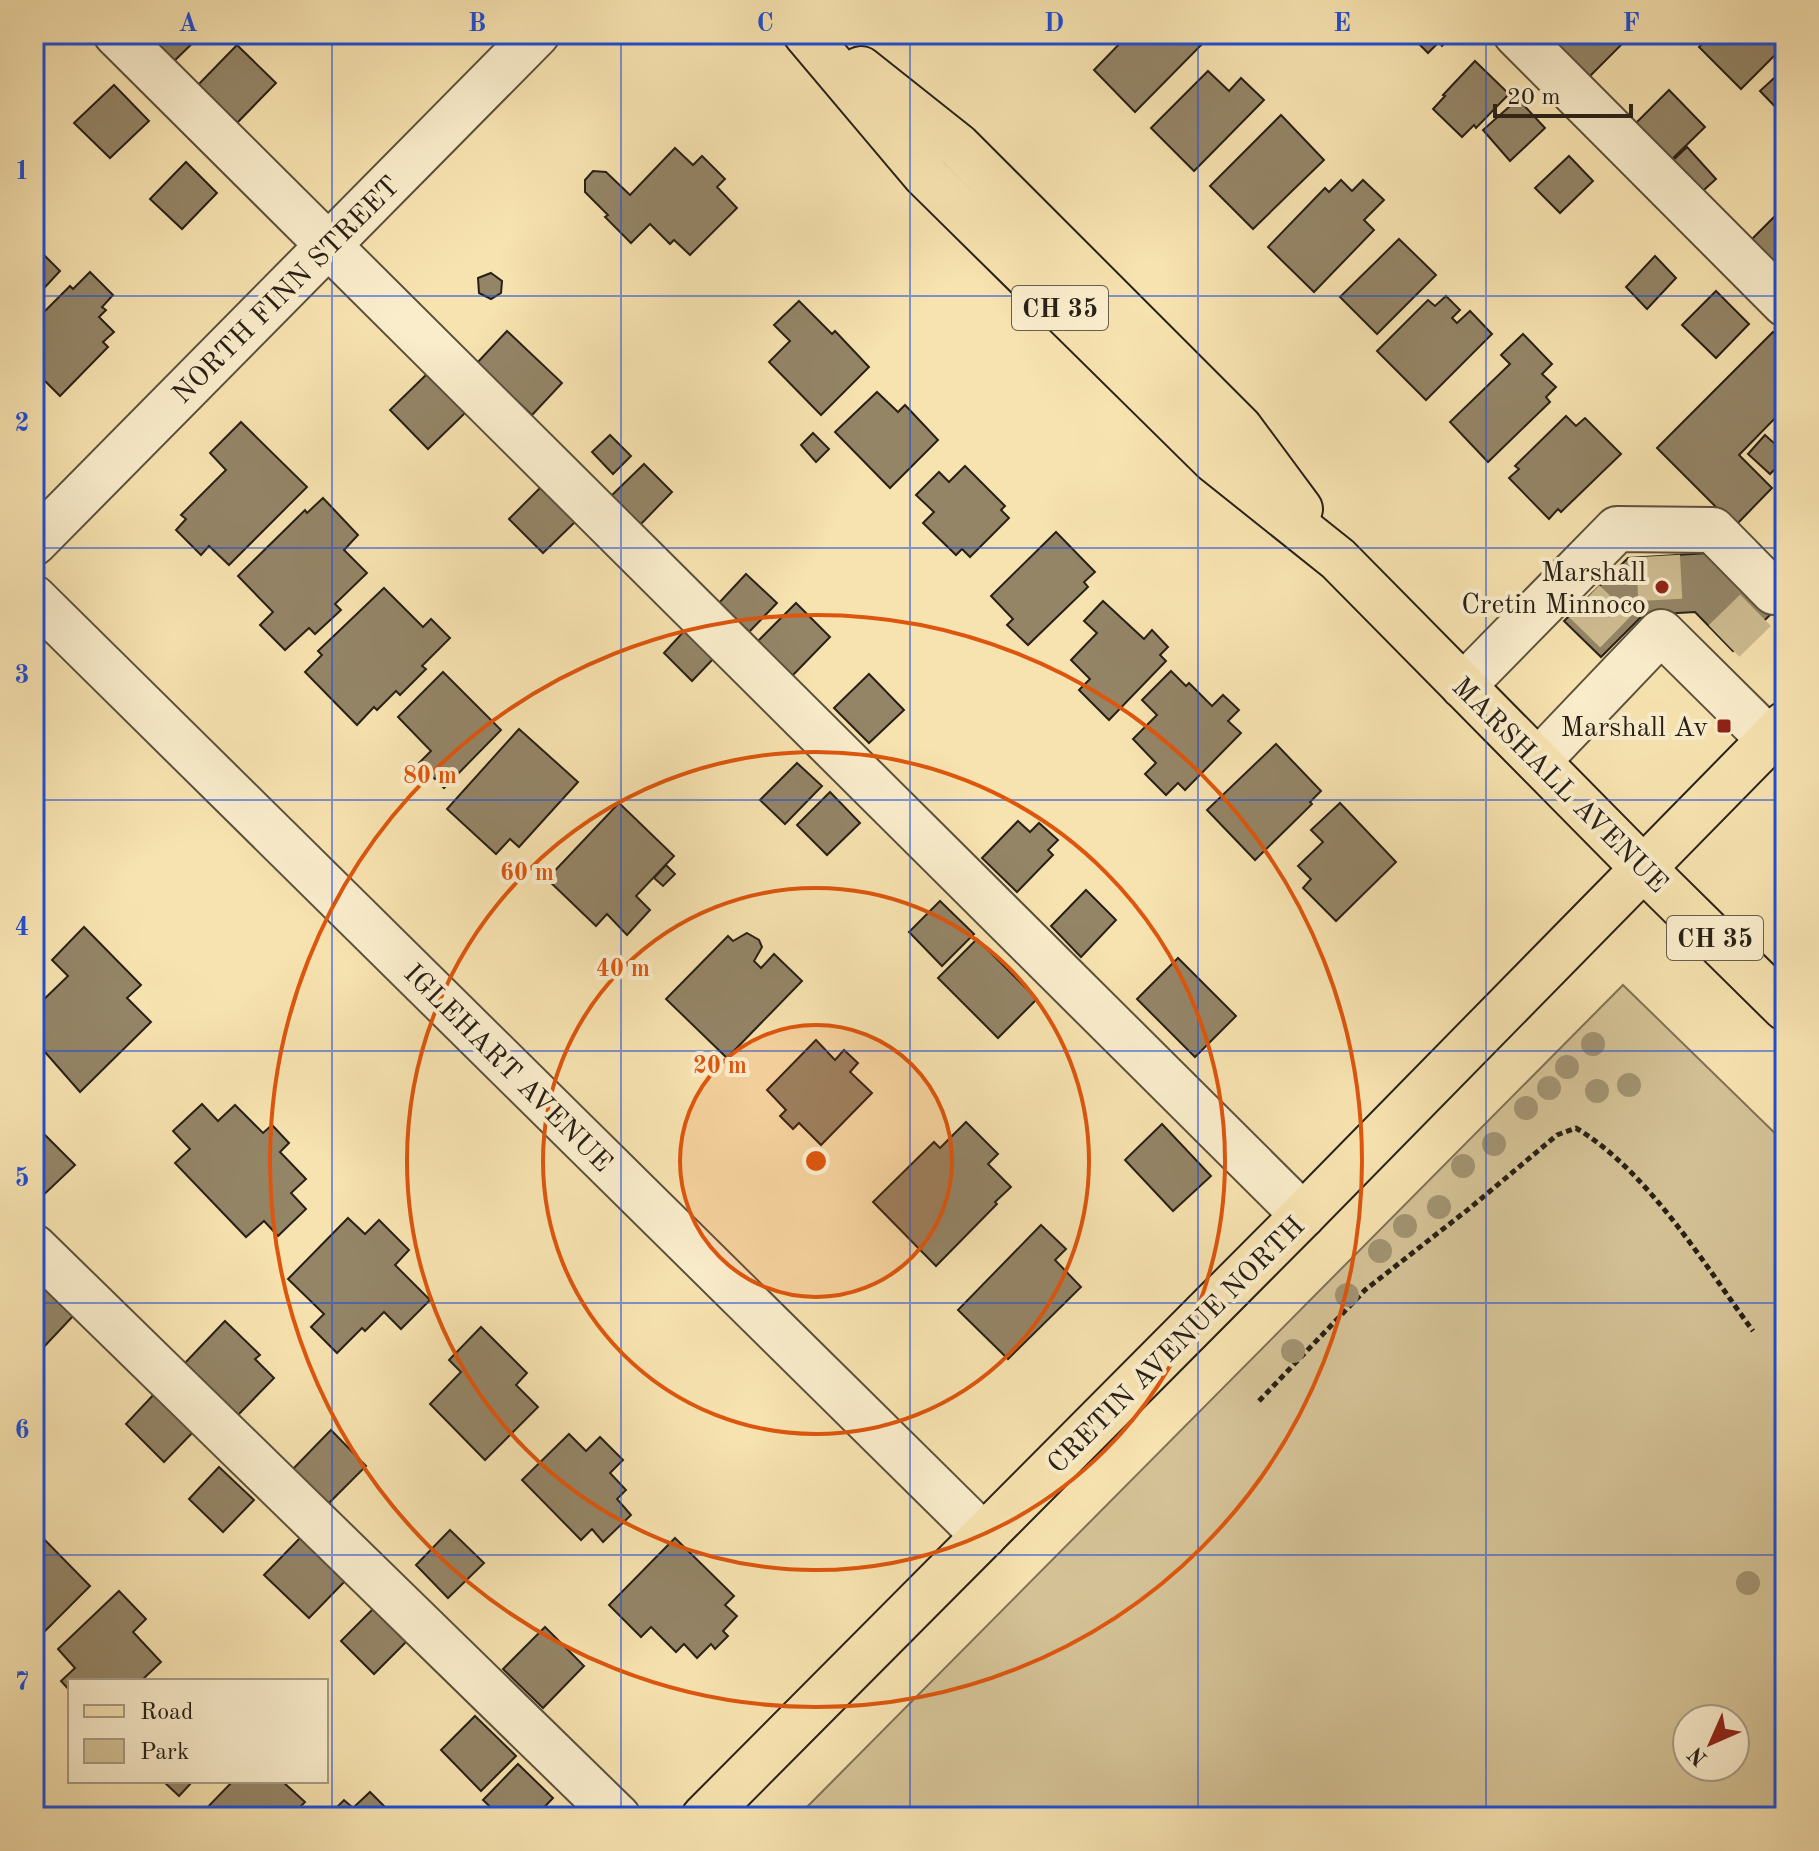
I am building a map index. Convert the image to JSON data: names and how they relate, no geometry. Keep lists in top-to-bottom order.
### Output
{
  "streets": {
    "main road": ["CH 35", "MARSHALL AVENUE", "CRETIN AVENUE NORTH"],
    "street": ["NORTH FINN STREET", "IGLEHART AVENUE"]
  },
  "crossings": [
    ["MARSHALL AVENUE", "CRETIN AVENUE NORTH"],
    ["IGLEHART AVENUE", "CRETIN AVENUE NORTH"]
  ],
  "places": {
    "other": ["Marshall Cretin Minnoco"],
    "transit": ["Marshall Av"]
  },
  "legend": ["Road", "Park"],
  "scale_bar": "20 m",
  "north": "bottom left",
  "grid": {
    "columns": [
      "A",
      "B",
      "C",
      "D",
      "E",
      "F"
    ],
    "rows": [
      "1",
      "2",
      "3",
      "4",
      "5",
      "6",
      "7"
    ]
  },
  "rings": [
    "80 m",
    "60 m",
    "40 m",
    "20 m"
  ]
}
